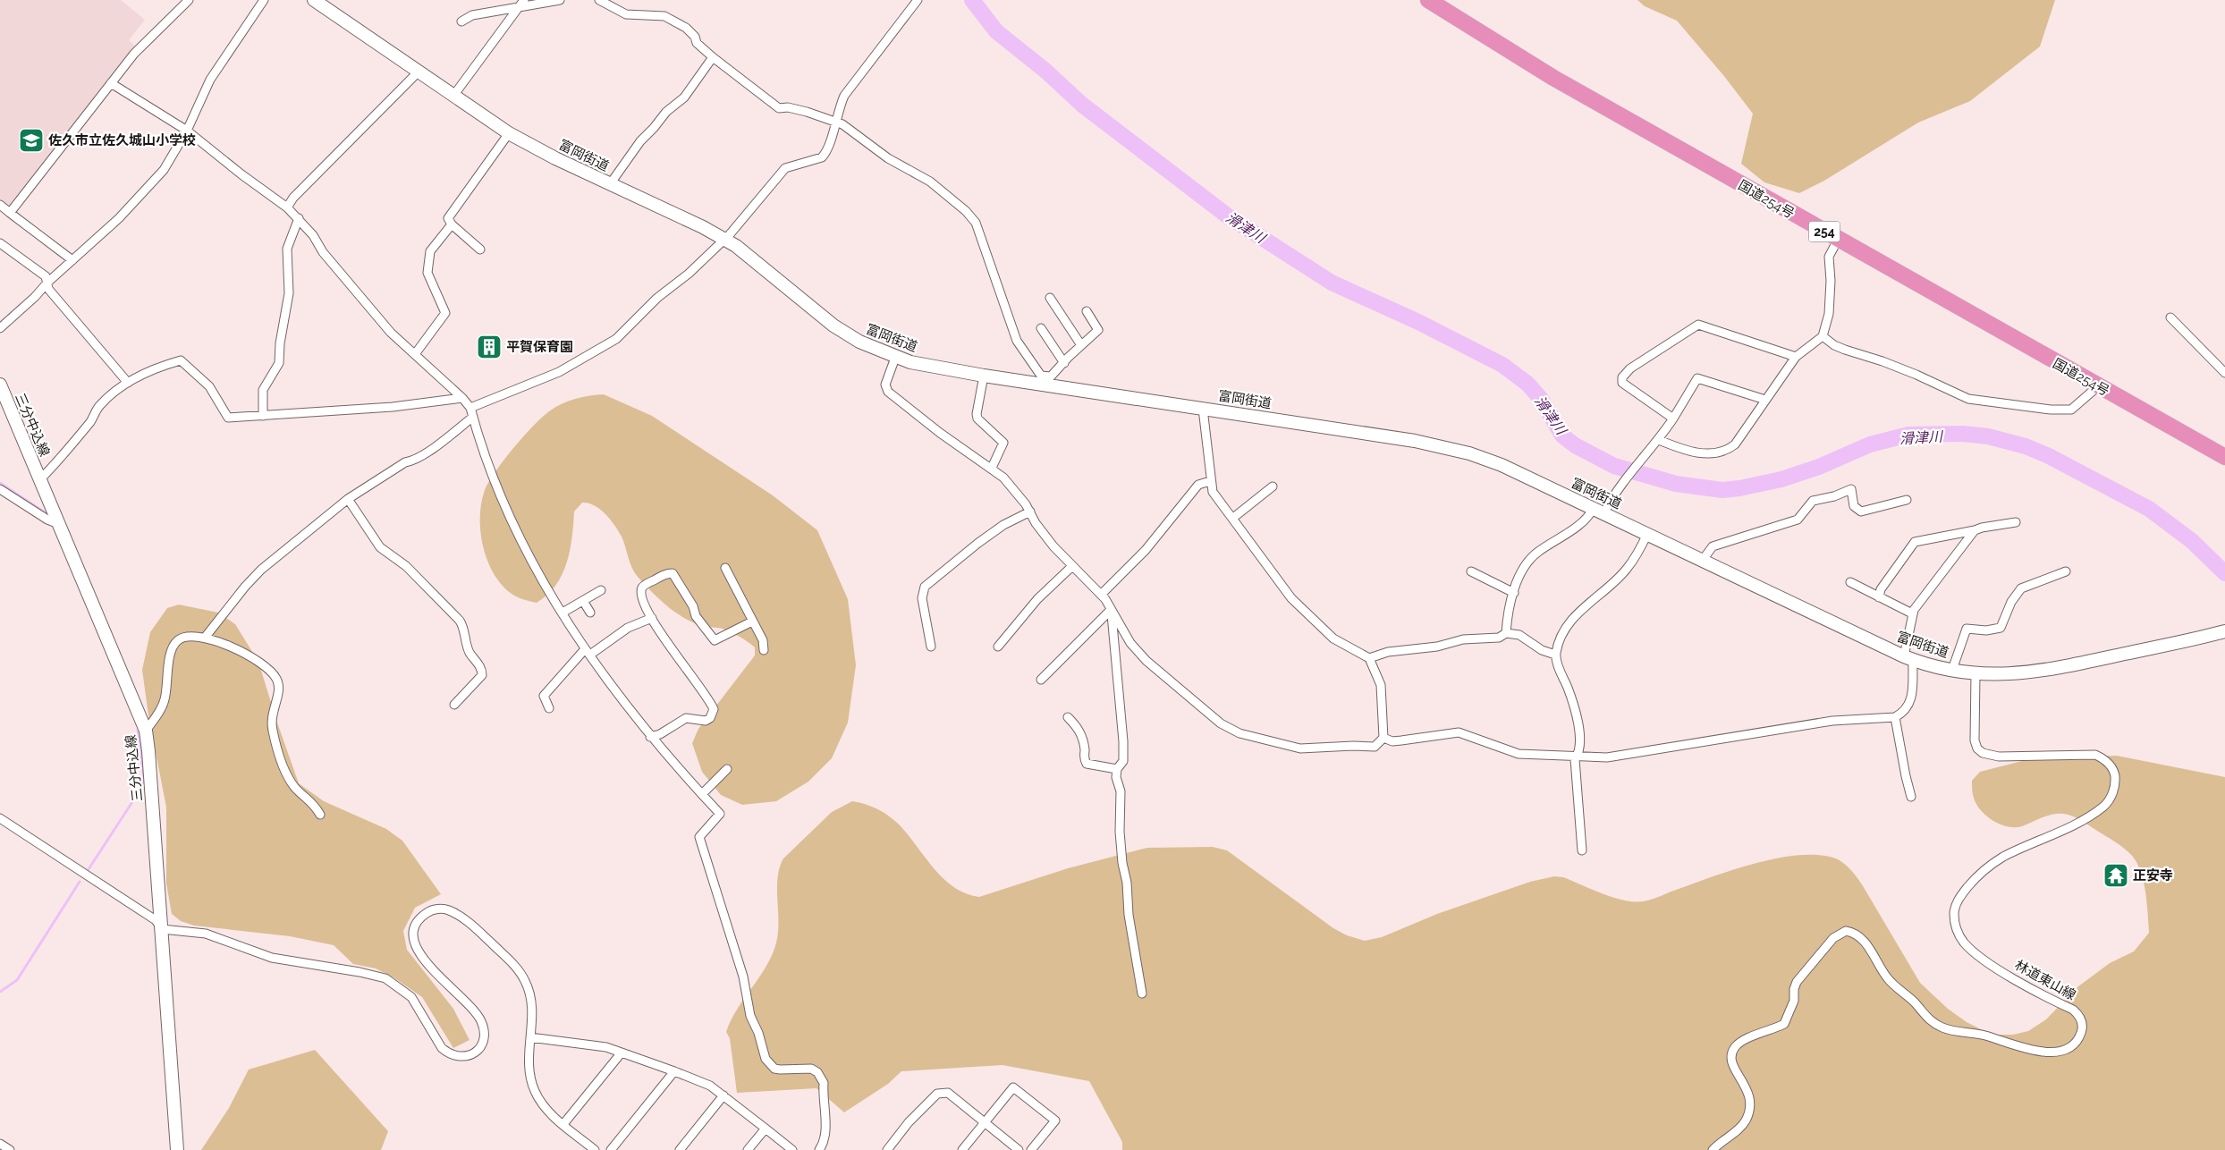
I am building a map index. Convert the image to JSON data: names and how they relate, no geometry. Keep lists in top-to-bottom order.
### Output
{
  "streets": {
    "highway": ["国道254号", "254"],
    "street": ["富岡街道", "三分中込線", "林道東山線"]
  },
  "crossings": [
    ["富岡街道", "林道東山線"]
  ],
  "water": ["滑津川"],
  "places": {
    "school or university": ["佐久市立佐久城山小学校"],
    "building": ["平賀保育園"],
    "temple": ["正安寺"]
  }
}
